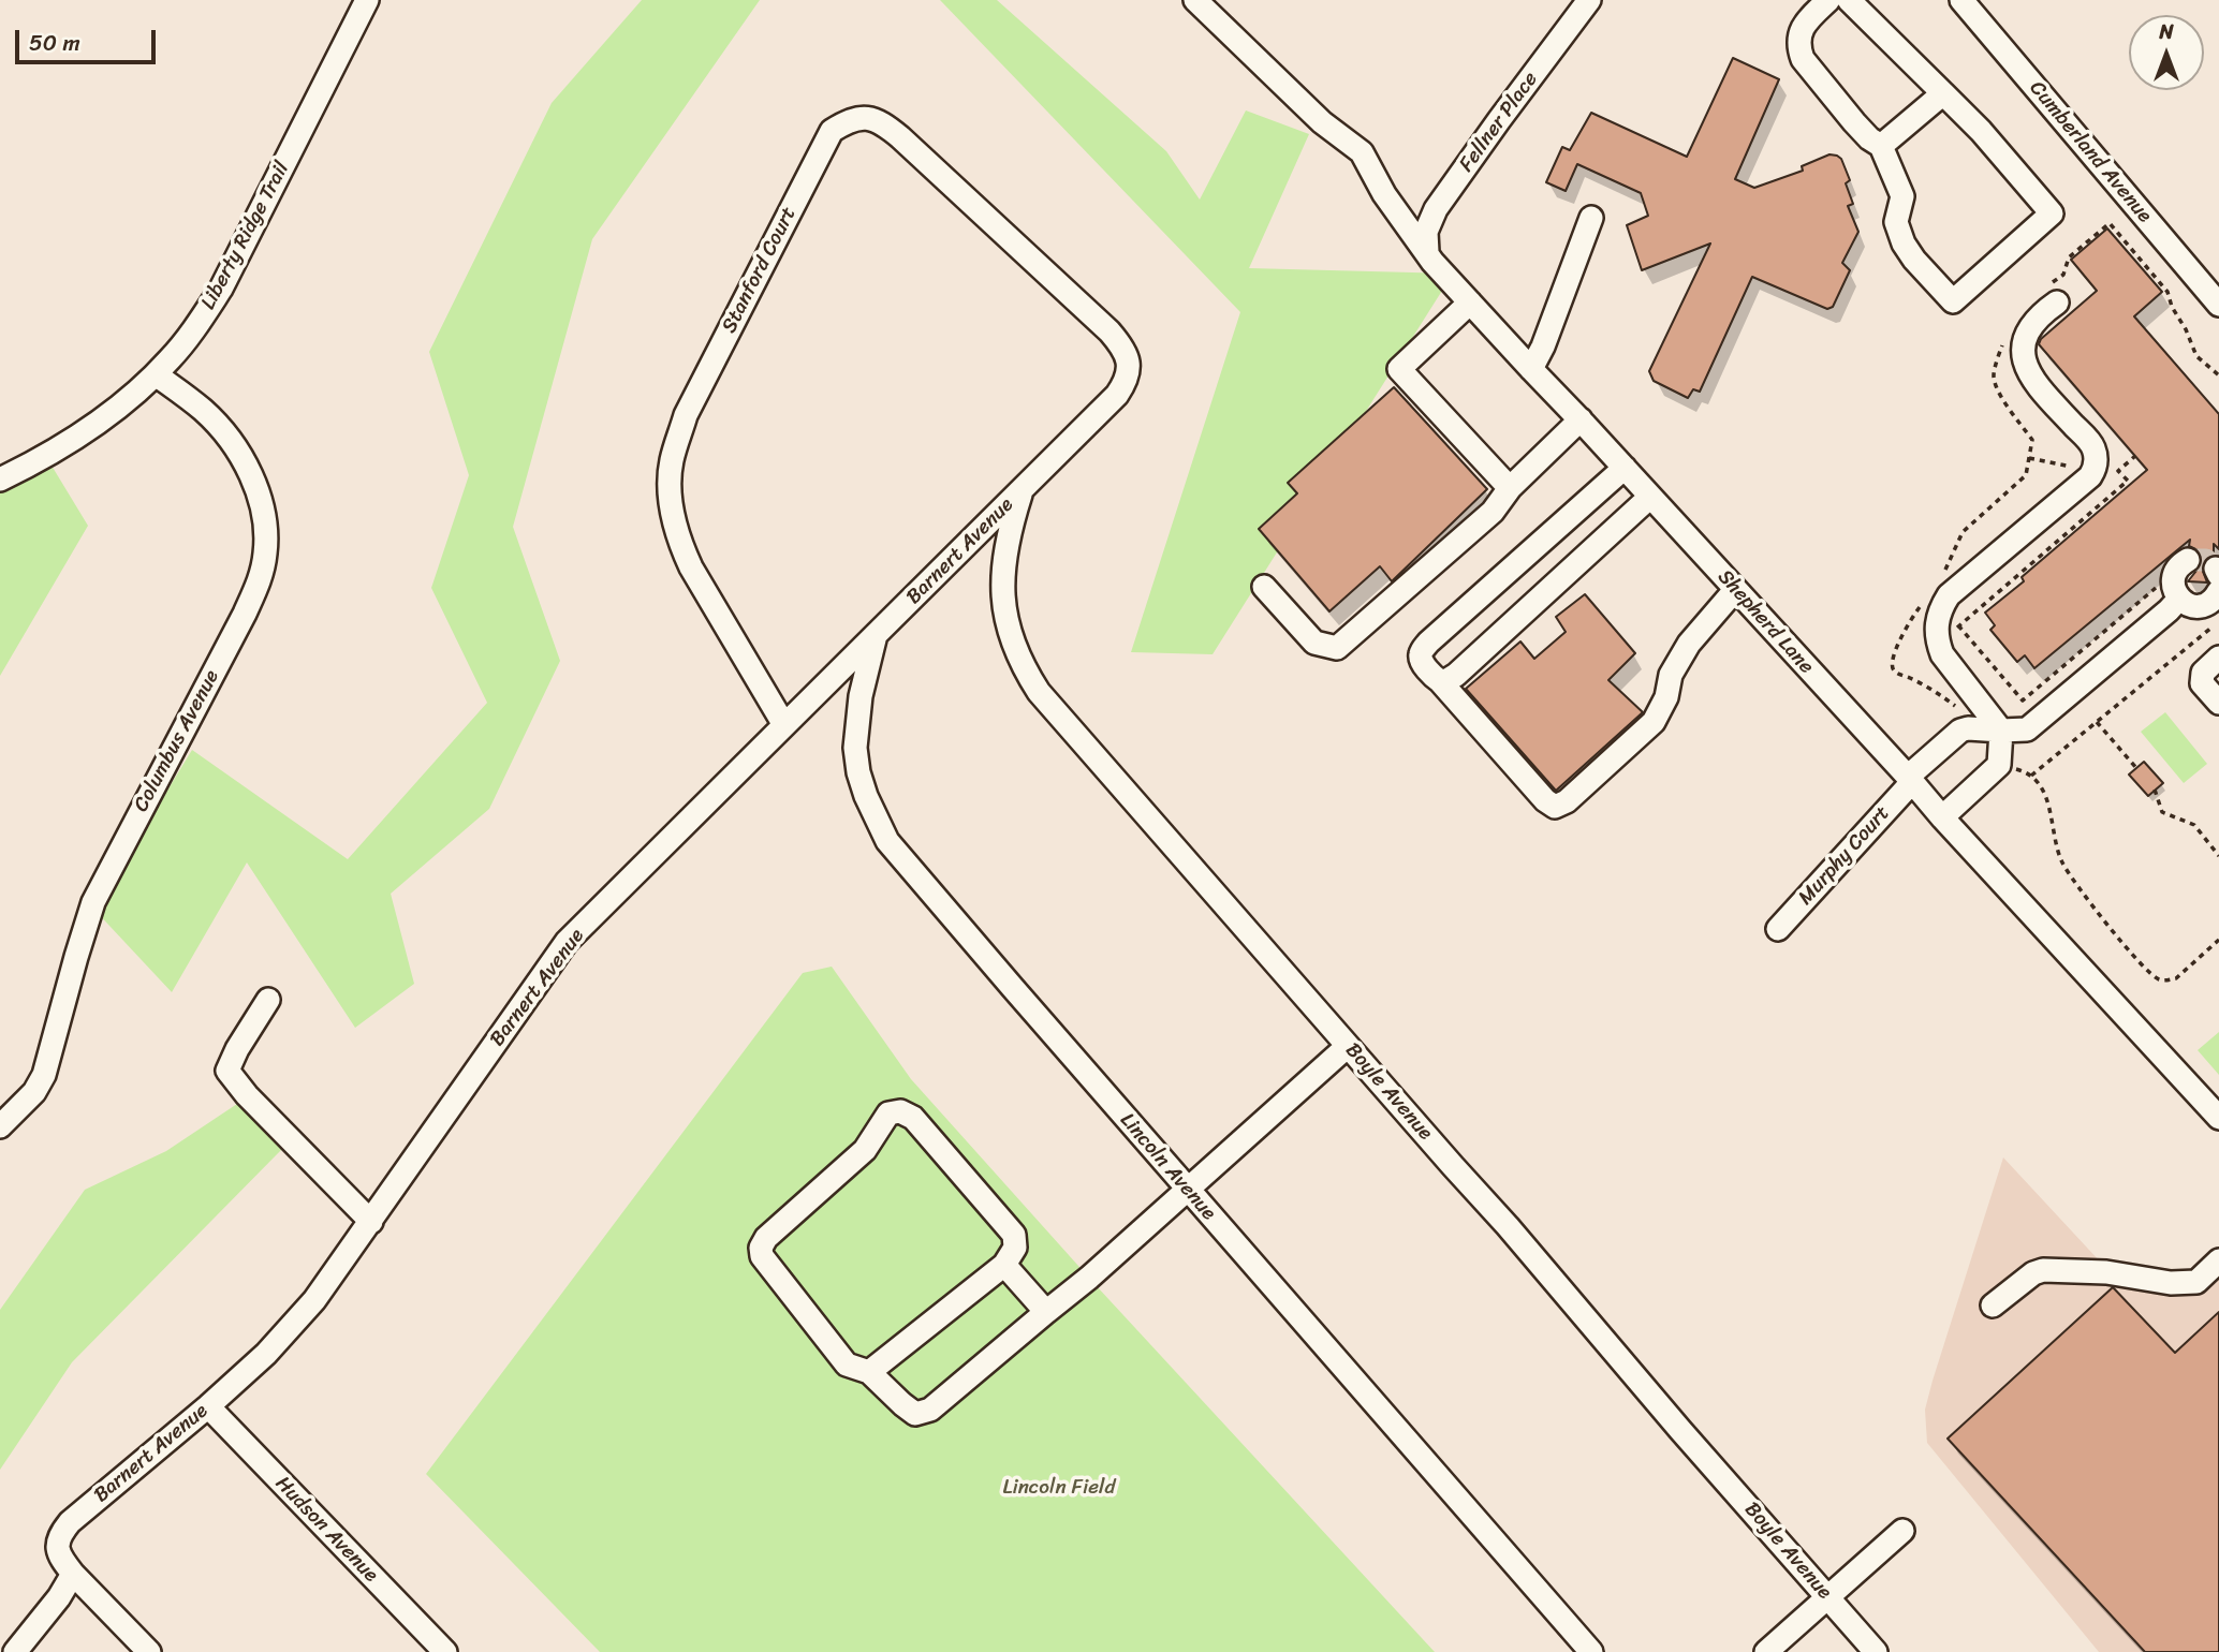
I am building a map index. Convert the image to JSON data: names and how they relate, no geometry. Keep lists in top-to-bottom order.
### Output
{
  "streets": {
    "street": [
      "Fellner Place",
      "Cumberland Avenue",
      "Liberty Ridge Trail",
      "Stanford Court",
      "Barnert Avenue",
      "Shepherd Lane",
      "Columbus Avenue",
      "Murphy Court",
      "Boyle Avenue",
      "Lincoln Avenue",
      "Hudson Avenue"
    ]
  },
  "crossings": [
    ["Fellner Place", "Shepherd Lane"],
    ["Liberty Ridge Trail", "Columbus Avenue"],
    ["Stanford Court", "Barnert Avenue"],
    ["Barnert Avenue", "Boyle Avenue"],
    ["Barnert Avenue", "Lincoln Avenue"],
    ["Barnert Avenue", "Hudson Avenue"],
    ["Shepherd Lane", "Murphy Court"]
  ],
  "parks": ["Lincoln Field"],
  "scale_bar": "50 m",
  "north": "top"
}
